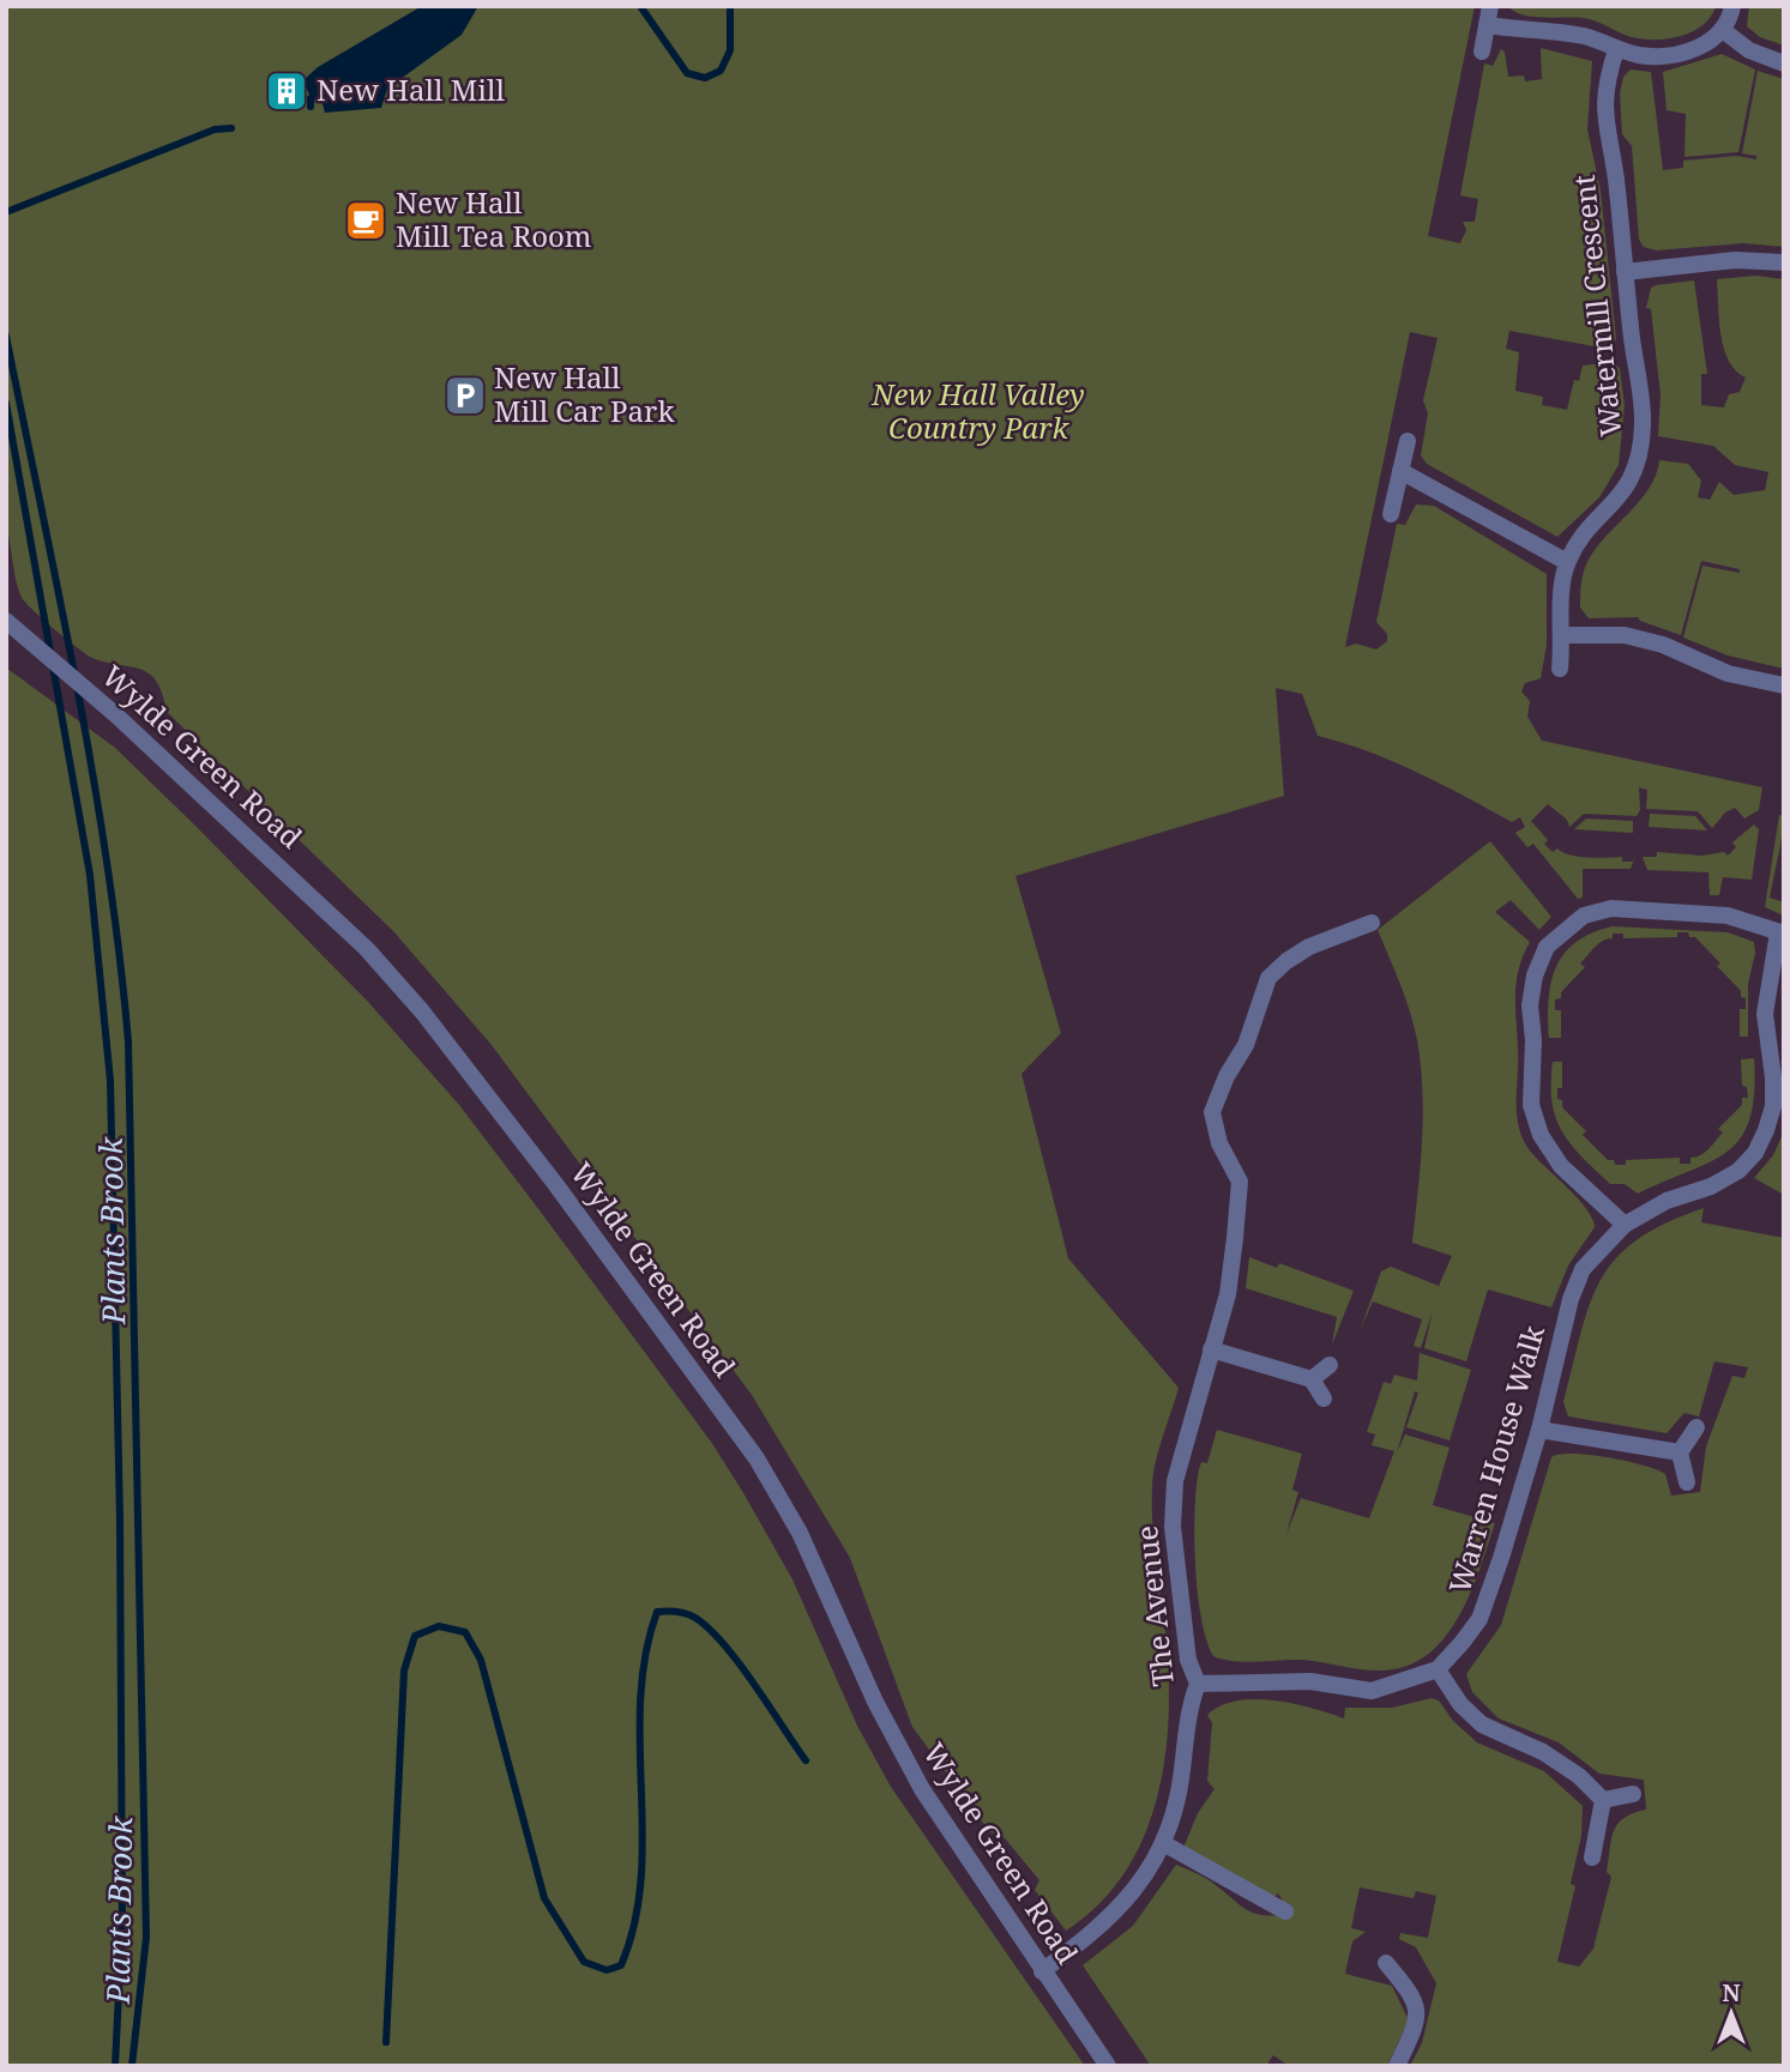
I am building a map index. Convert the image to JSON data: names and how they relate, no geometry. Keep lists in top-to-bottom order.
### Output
{
  "streets": {
    "street": [
      "Watermill Crescent",
      "Wylde Green Road",
      "Warren House Walk",
      "The Avenue"
    ]
  },
  "crossings": [
    ["Wylde Green Road", "The Avenue"]
  ],
  "water": ["Plants Brook"],
  "parks": ["New Hall Valley Country Park"],
  "places": {
    "building": ["New Hall Mill"],
    "cafe": ["New Hall Mill Tea Room"],
    "parking": ["New Hall Mill Car Park"]
  },
  "north": "top"
}
